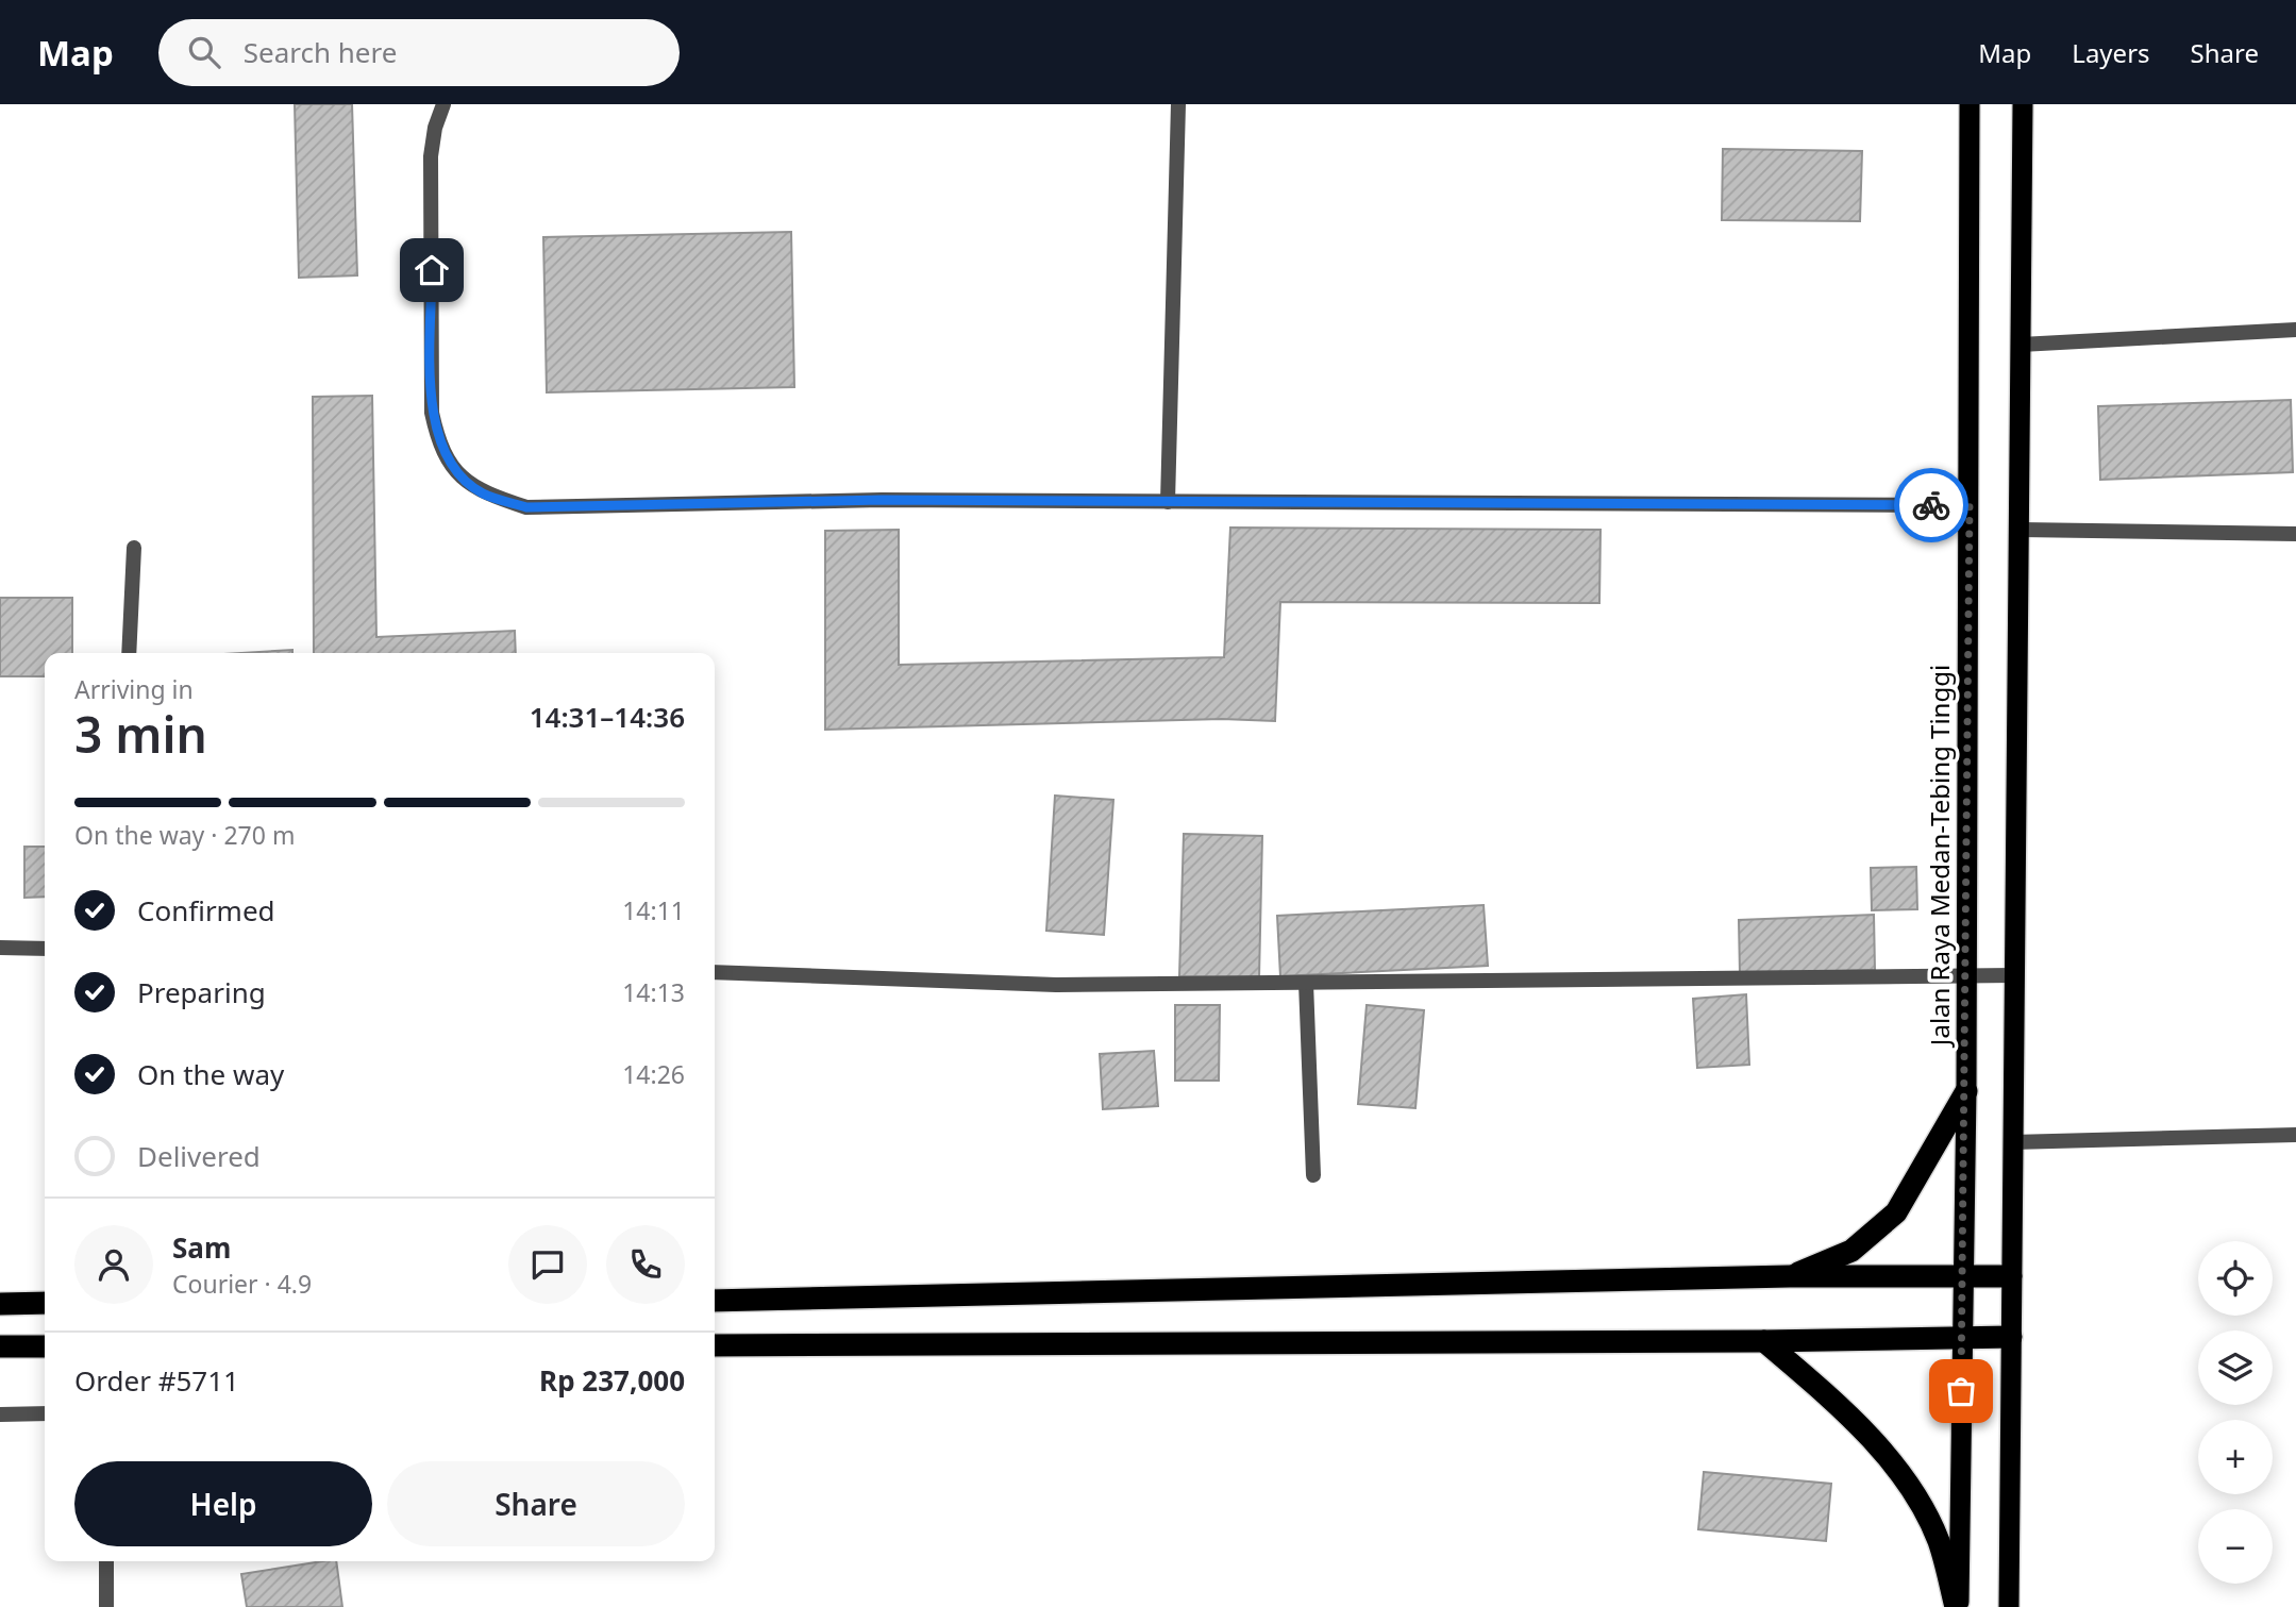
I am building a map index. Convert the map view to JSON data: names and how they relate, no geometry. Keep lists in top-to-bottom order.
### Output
{
  "streets": {
    "highway": ["Jalan Raya Medan-Tebing Tinggi"]
  },
  "page": {
    "header": "Map",
    "search": "Search here",
    "nav": ["Map", "Layers", "Share"],
    "heading": ["3 min", "Arriving in", "14:31–14:36"],
    "panel": [
      "Sam",
      "Courier · 4.9",
      "Order #5711",
      "Rp 237,000"
    ],
    "bar": "On the way · 270 m",
    "list": [
      ["Confirmed", "14:11"],
      ["Preparing", "14:13"],
      ["On the way", "14:26"],
      "Delivered"
    ],
    "map_buttons": ["+", "−"],
    "buttons": ["Help", "Share"]
  }
}
